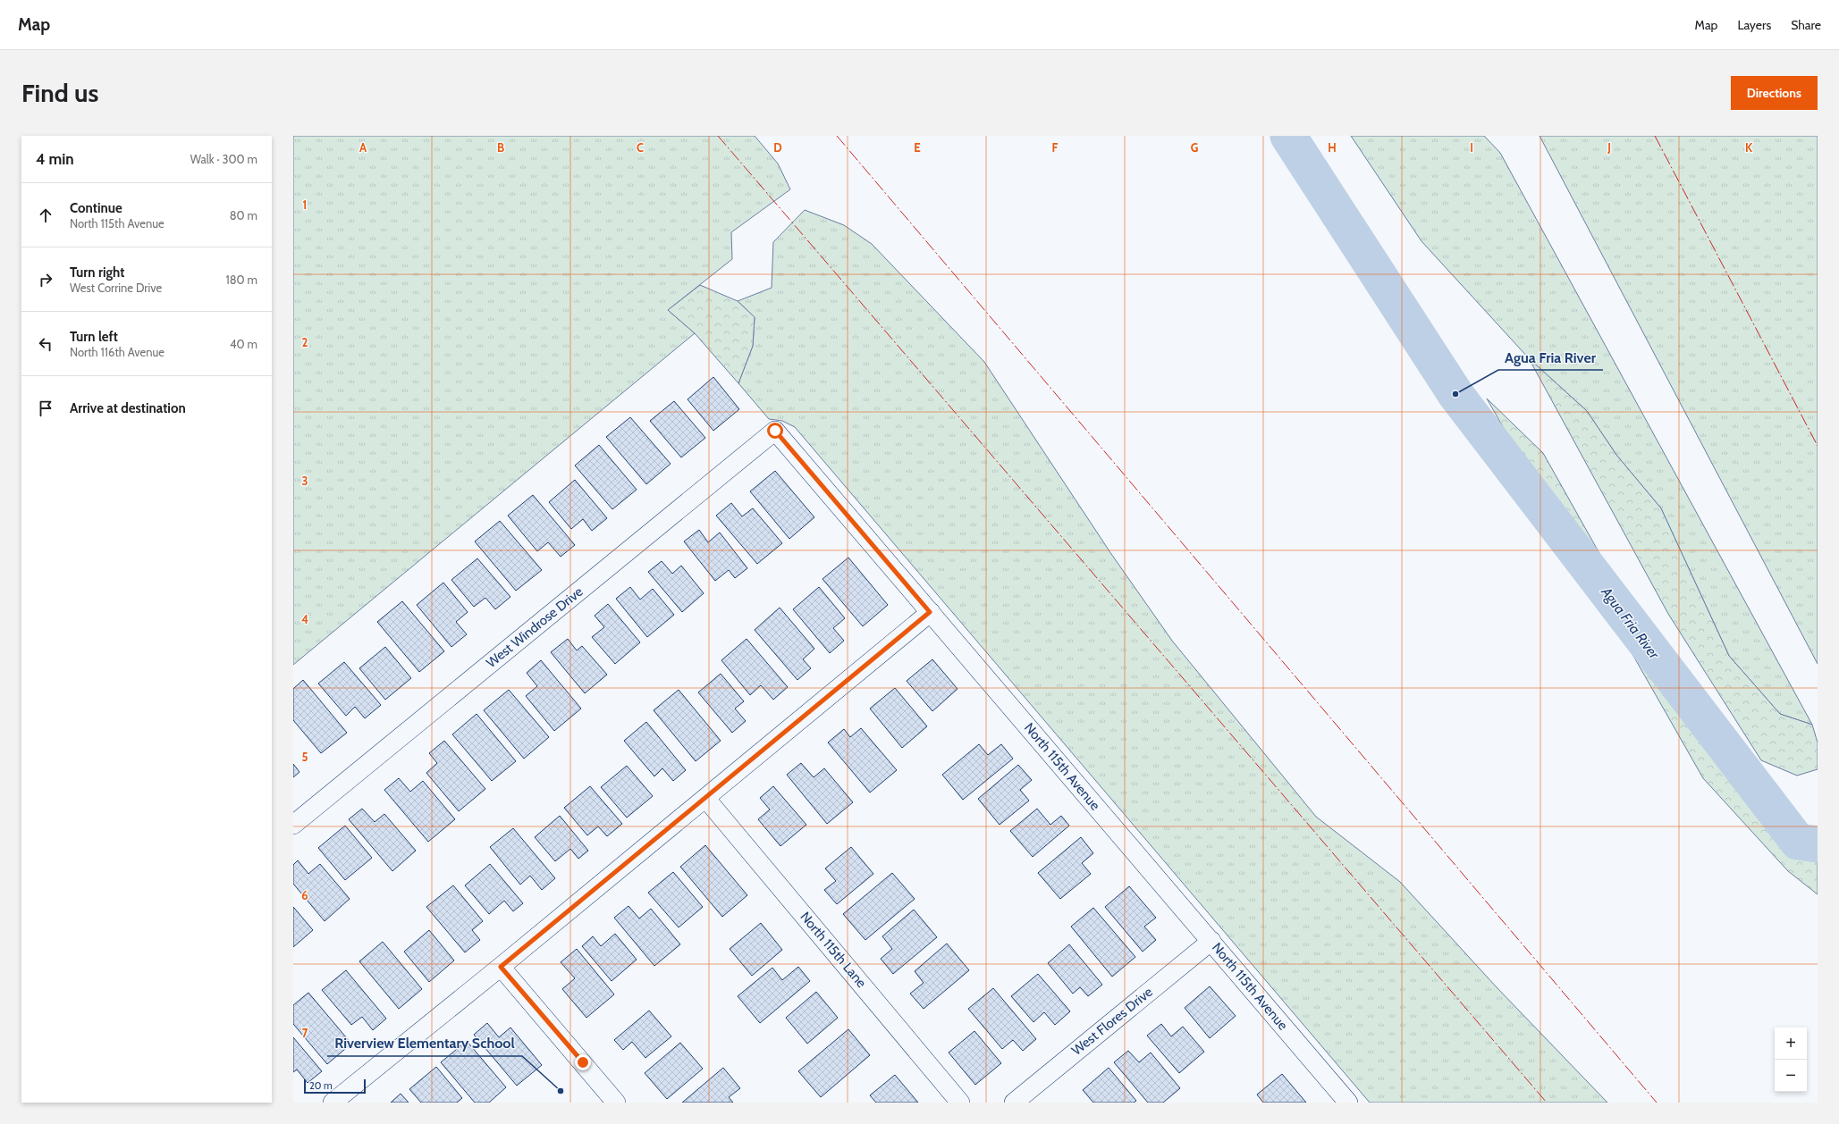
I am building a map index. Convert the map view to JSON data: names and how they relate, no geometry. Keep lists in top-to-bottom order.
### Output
{
  "streets": {
    "street": [
      "West Windrose Drive",
      "North 115th Avenue",
      "North 115th Lane",
      "West Flores Drive"
    ]
  },
  "crossings": [
    ["West Windrose Drive", "North 115th Avenue"],
    ["North 115th Avenue", "West Flores Drive"]
  ],
  "water": ["Agua Fria River"],
  "places": ["Agua Fria River", "Riverview Elementary School"],
  "scale_bar": "20 m",
  "page": {
    "header": "Map",
    "nav": ["Map", "Layers", "Share"],
    "buttons": "Directions",
    "title": "Find us",
    "heading": ["4 min", "Walk · 300 m"],
    "list": [
      ["Continue", "North 115th Avenue", "80 m"],
      ["Turn right", "West Corrine Drive", "180 m"],
      ["Turn left", "North 116th Avenue", "40 m"],
      "Arrive at destination"
    ],
    "map_buttons": ["+", "−"],
    "scale": "20 m"
  },
  "grid": {
    "columns": [
      "A",
      "B",
      "C",
      "D",
      "E",
      "F",
      "G",
      "H",
      "I",
      "J",
      "K"
    ],
    "rows": [
      "1",
      "2",
      "3",
      "4",
      "5",
      "6",
      "7"
    ]
  }
}
